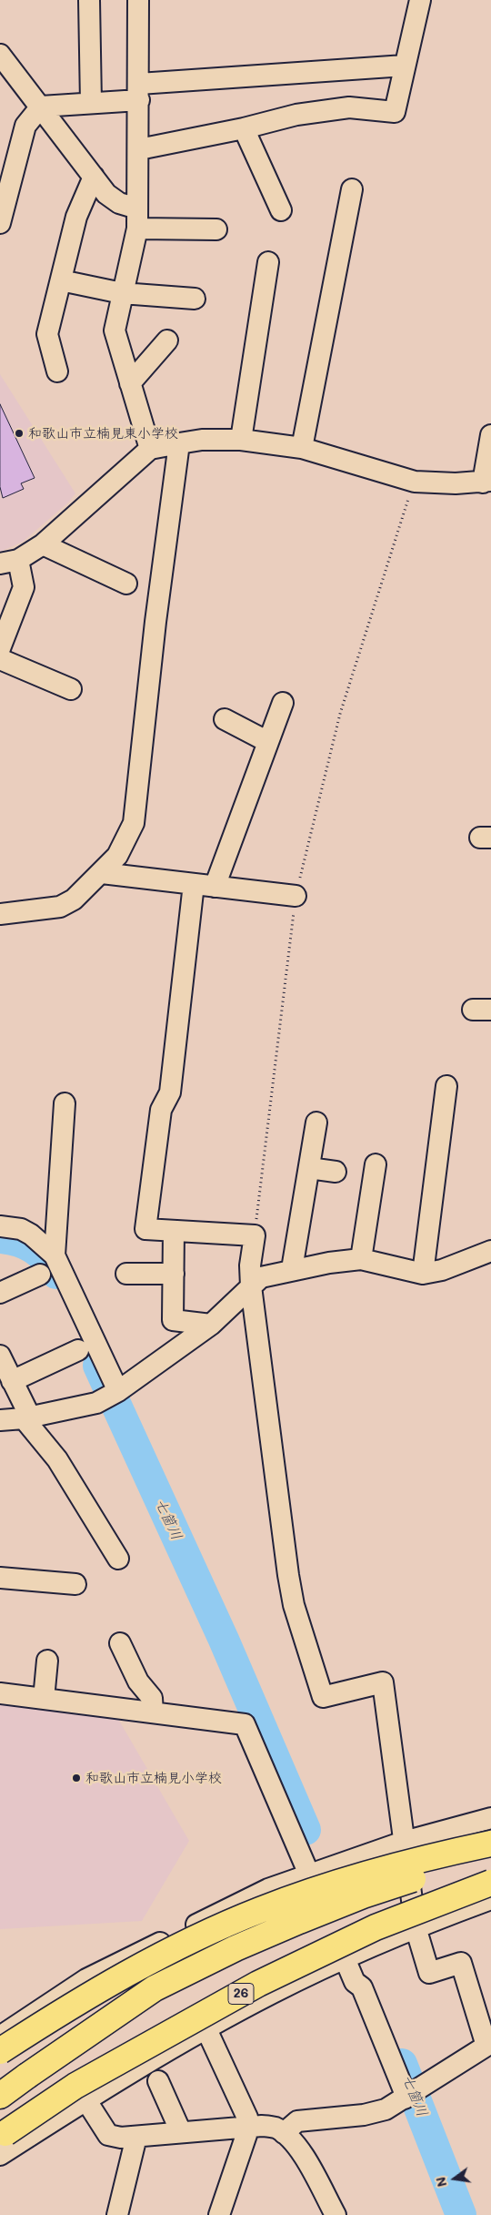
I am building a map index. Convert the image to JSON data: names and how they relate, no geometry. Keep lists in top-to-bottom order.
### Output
{
  "streets": {
    "highway": ["26"]
  },
  "water": ["七箇川"],
  "places": ["和歌山市立楠見東小学校", "和歌山市立楠見小学校"],
  "north": "left"
}
